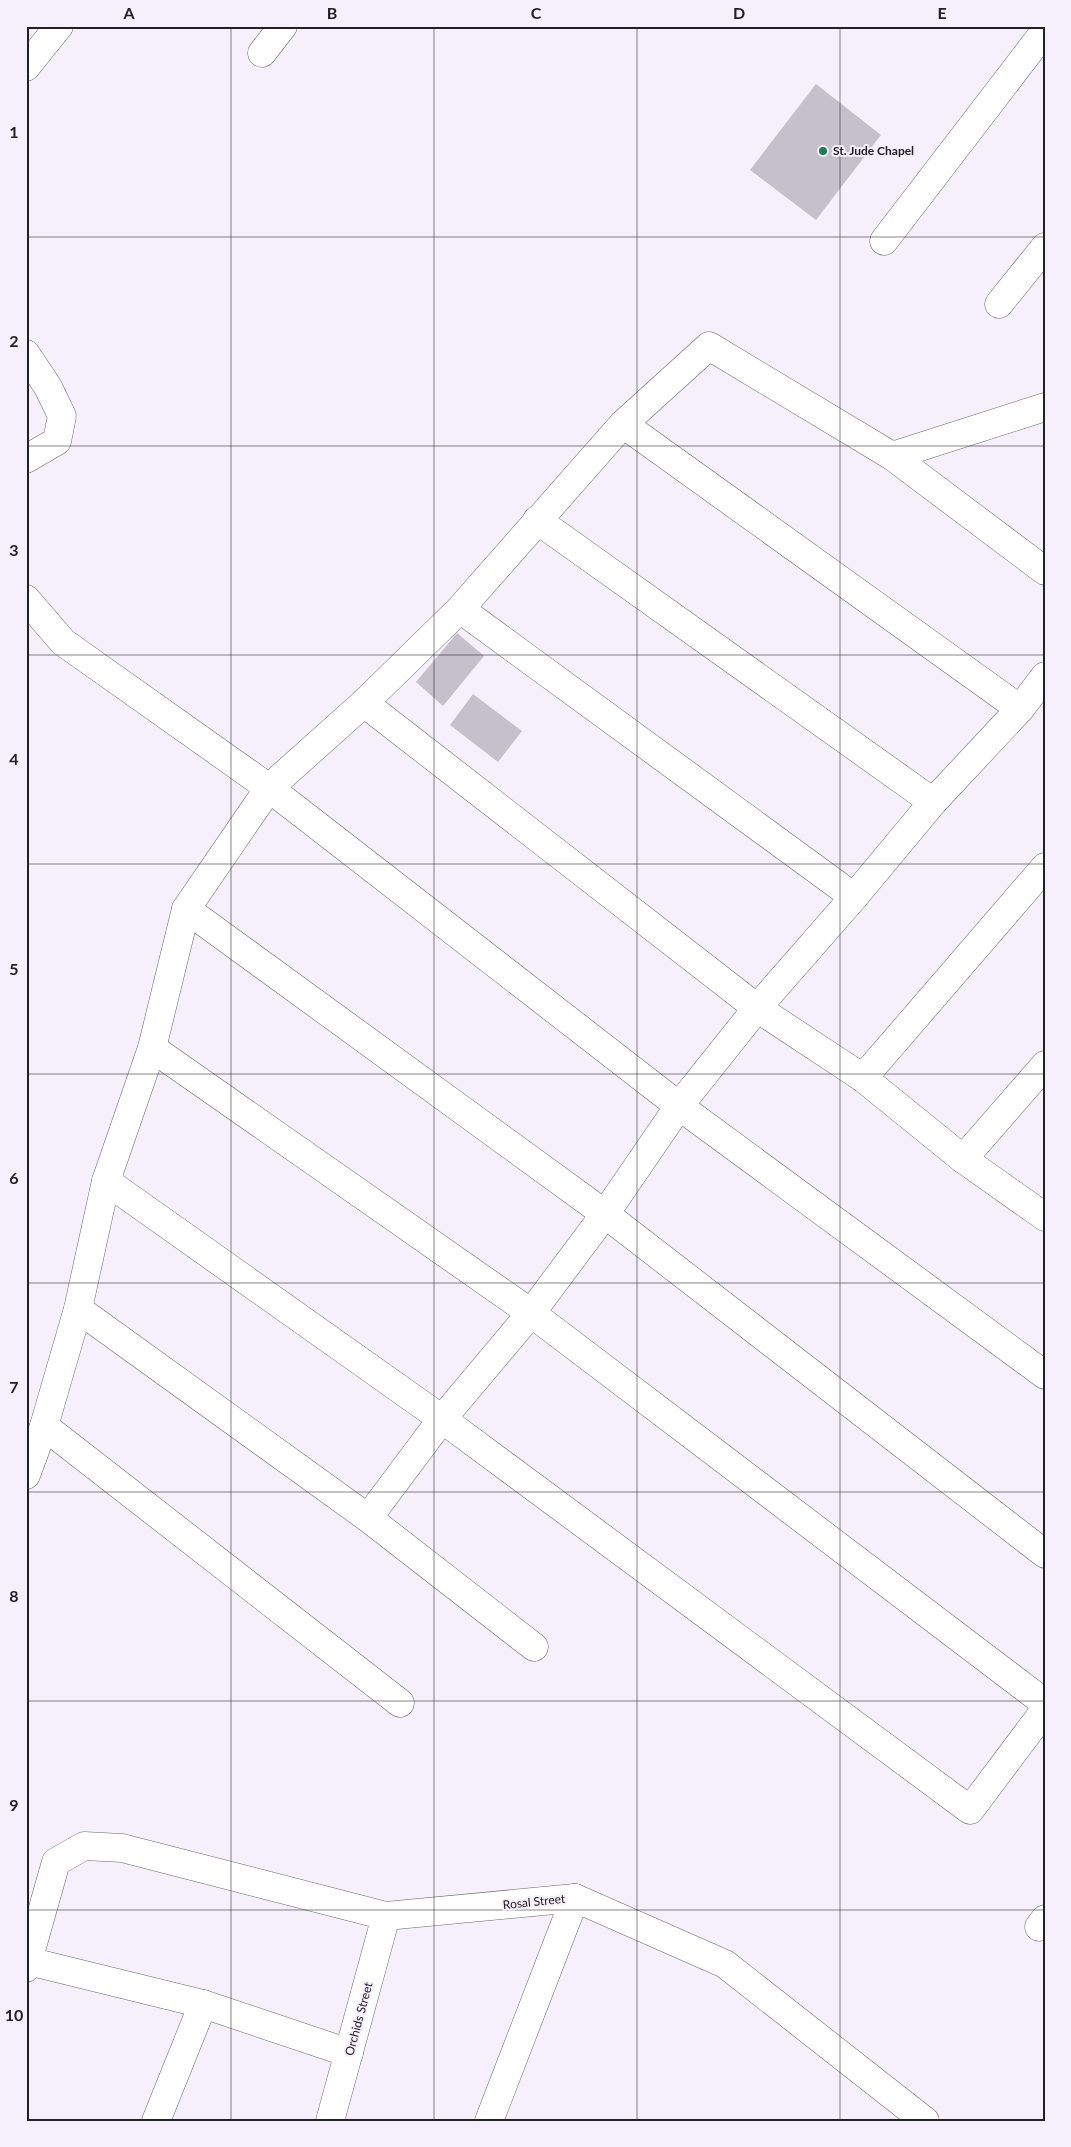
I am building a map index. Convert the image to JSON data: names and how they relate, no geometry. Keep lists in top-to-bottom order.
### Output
{
  "streets": {
    "street": ["Rosal Street", "Orchids Street"]
  },
  "crossings": [
    ["Rosal Street", "Orchids Street"]
  ],
  "places": ["St. Jude Chapel"],
  "grid": {
    "columns": [
      "A",
      "B",
      "C",
      "D",
      "E"
    ],
    "rows": [
      "1",
      "2",
      "3",
      "4",
      "5",
      "6",
      "7",
      "8",
      "9",
      "10"
    ]
  }
}
